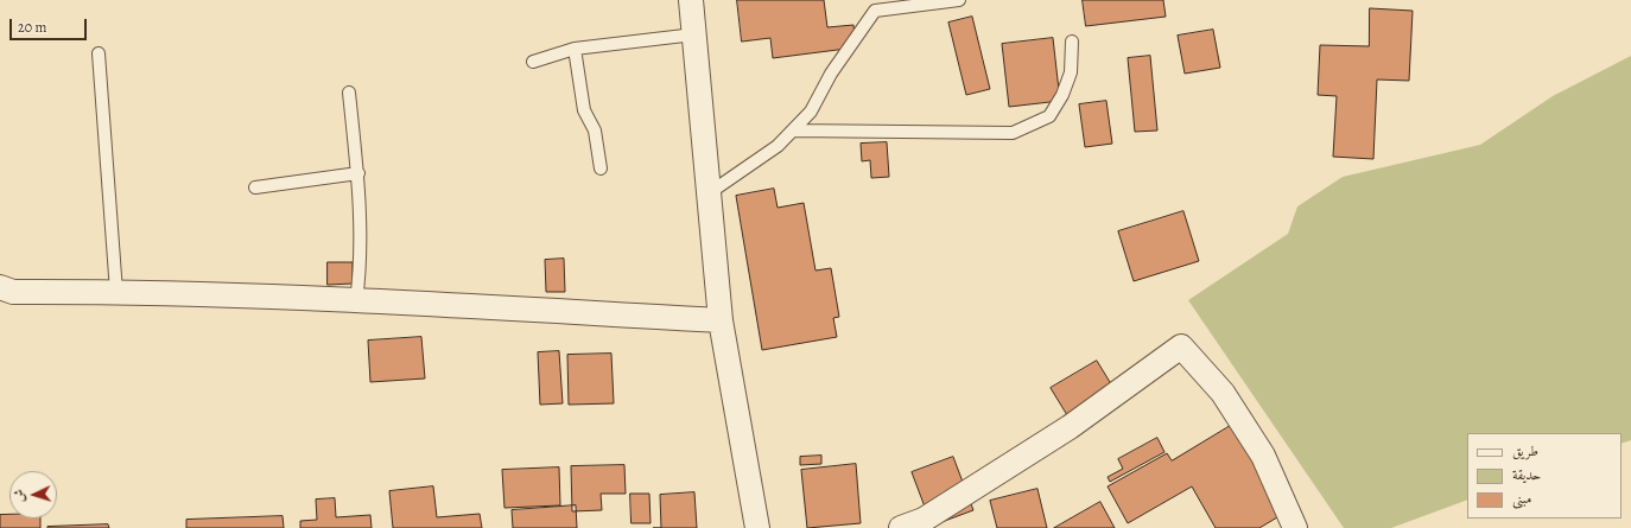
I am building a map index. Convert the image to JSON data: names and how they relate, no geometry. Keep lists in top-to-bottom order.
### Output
{
  "legend": ["طريق", "حديقة", "مبنى"],
  "scale_bar": "20 m",
  "north": "left"
}
